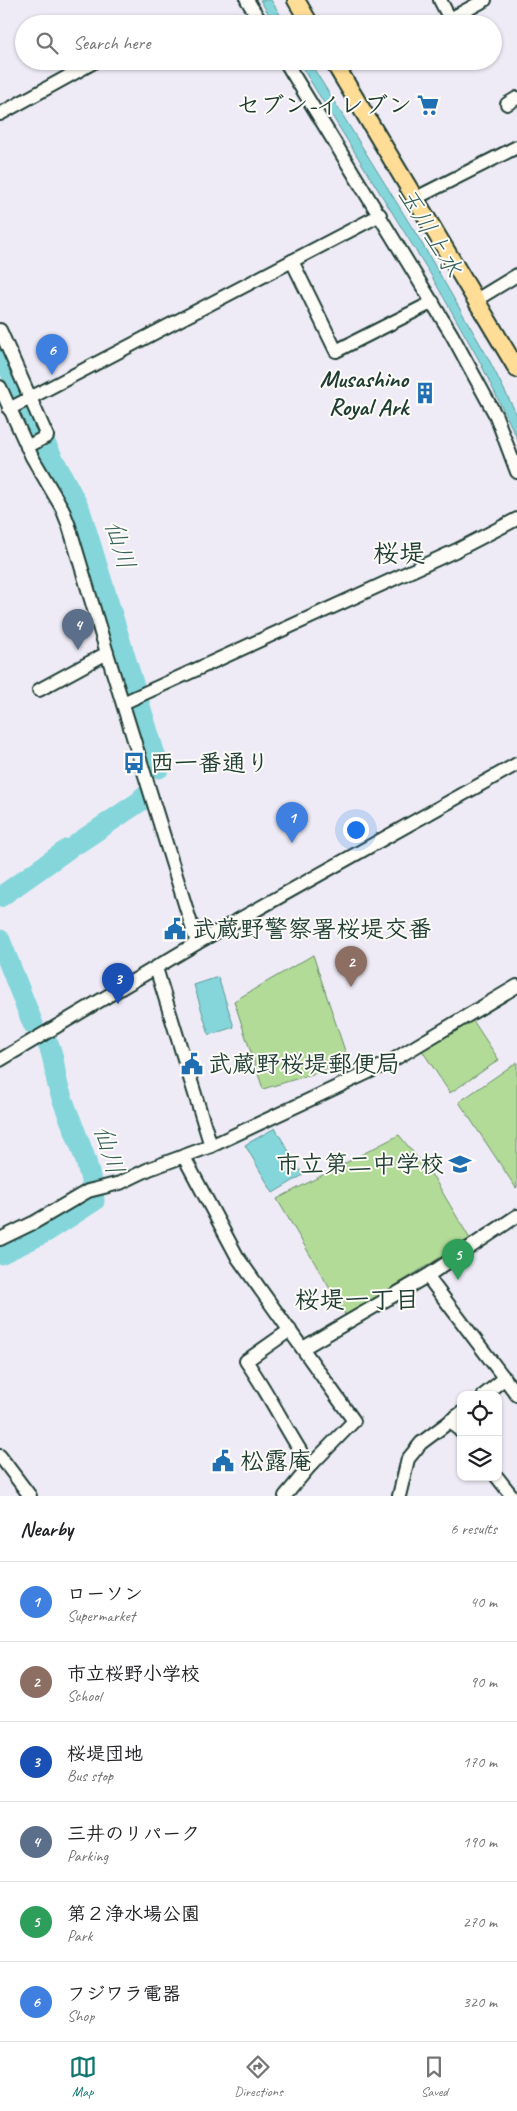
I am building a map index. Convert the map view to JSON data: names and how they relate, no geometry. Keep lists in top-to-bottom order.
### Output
{
  "districts": ["桜堤", "桜堤一丁目"],
  "water": ["玉川上水", "仙川"],
  "places": {
    "supermarket": ["セブン-イレブン"],
    "building": ["Musashino Royal Ark"],
    "bus stop": ["西一番通り"],
    "public building": ["武蔵野警察署桜堤交番", "武蔵野桜堤郵便局", "松露庵"],
    "school or university": ["市立第二中学校"]
  },
  "page": {
    "search": "Search here",
    "pins": [
      "6",
      "4",
      "1",
      "2",
      "3",
      "5"
    ],
    "heading": ["Nearby", "6 results"],
    "list": [
      {
        "mark": "1",
        "name": "ローソン",
        "note": "Supermarket",
        "value": "40 m"
      },
      {
        "mark": "2",
        "name": "市立桜野小学校",
        "note": "School",
        "value": "90 m"
      },
      {
        "mark": "3",
        "name": "桜堤団地",
        "note": "Bus stop",
        "value": "170 m"
      },
      {
        "mark": "4",
        "name": "三井のリパーク",
        "note": "Parking",
        "value": "190 m"
      },
      {
        "mark": "5",
        "name": "第２浄水場公園",
        "note": "Park",
        "value": "270 m"
      },
      {
        "mark": "6",
        "name": "フジワラ電器",
        "note": "Shop",
        "value": "320 m"
      }
    ],
    "nav": ["Map", "Directions", "Saved"]
  }
}
